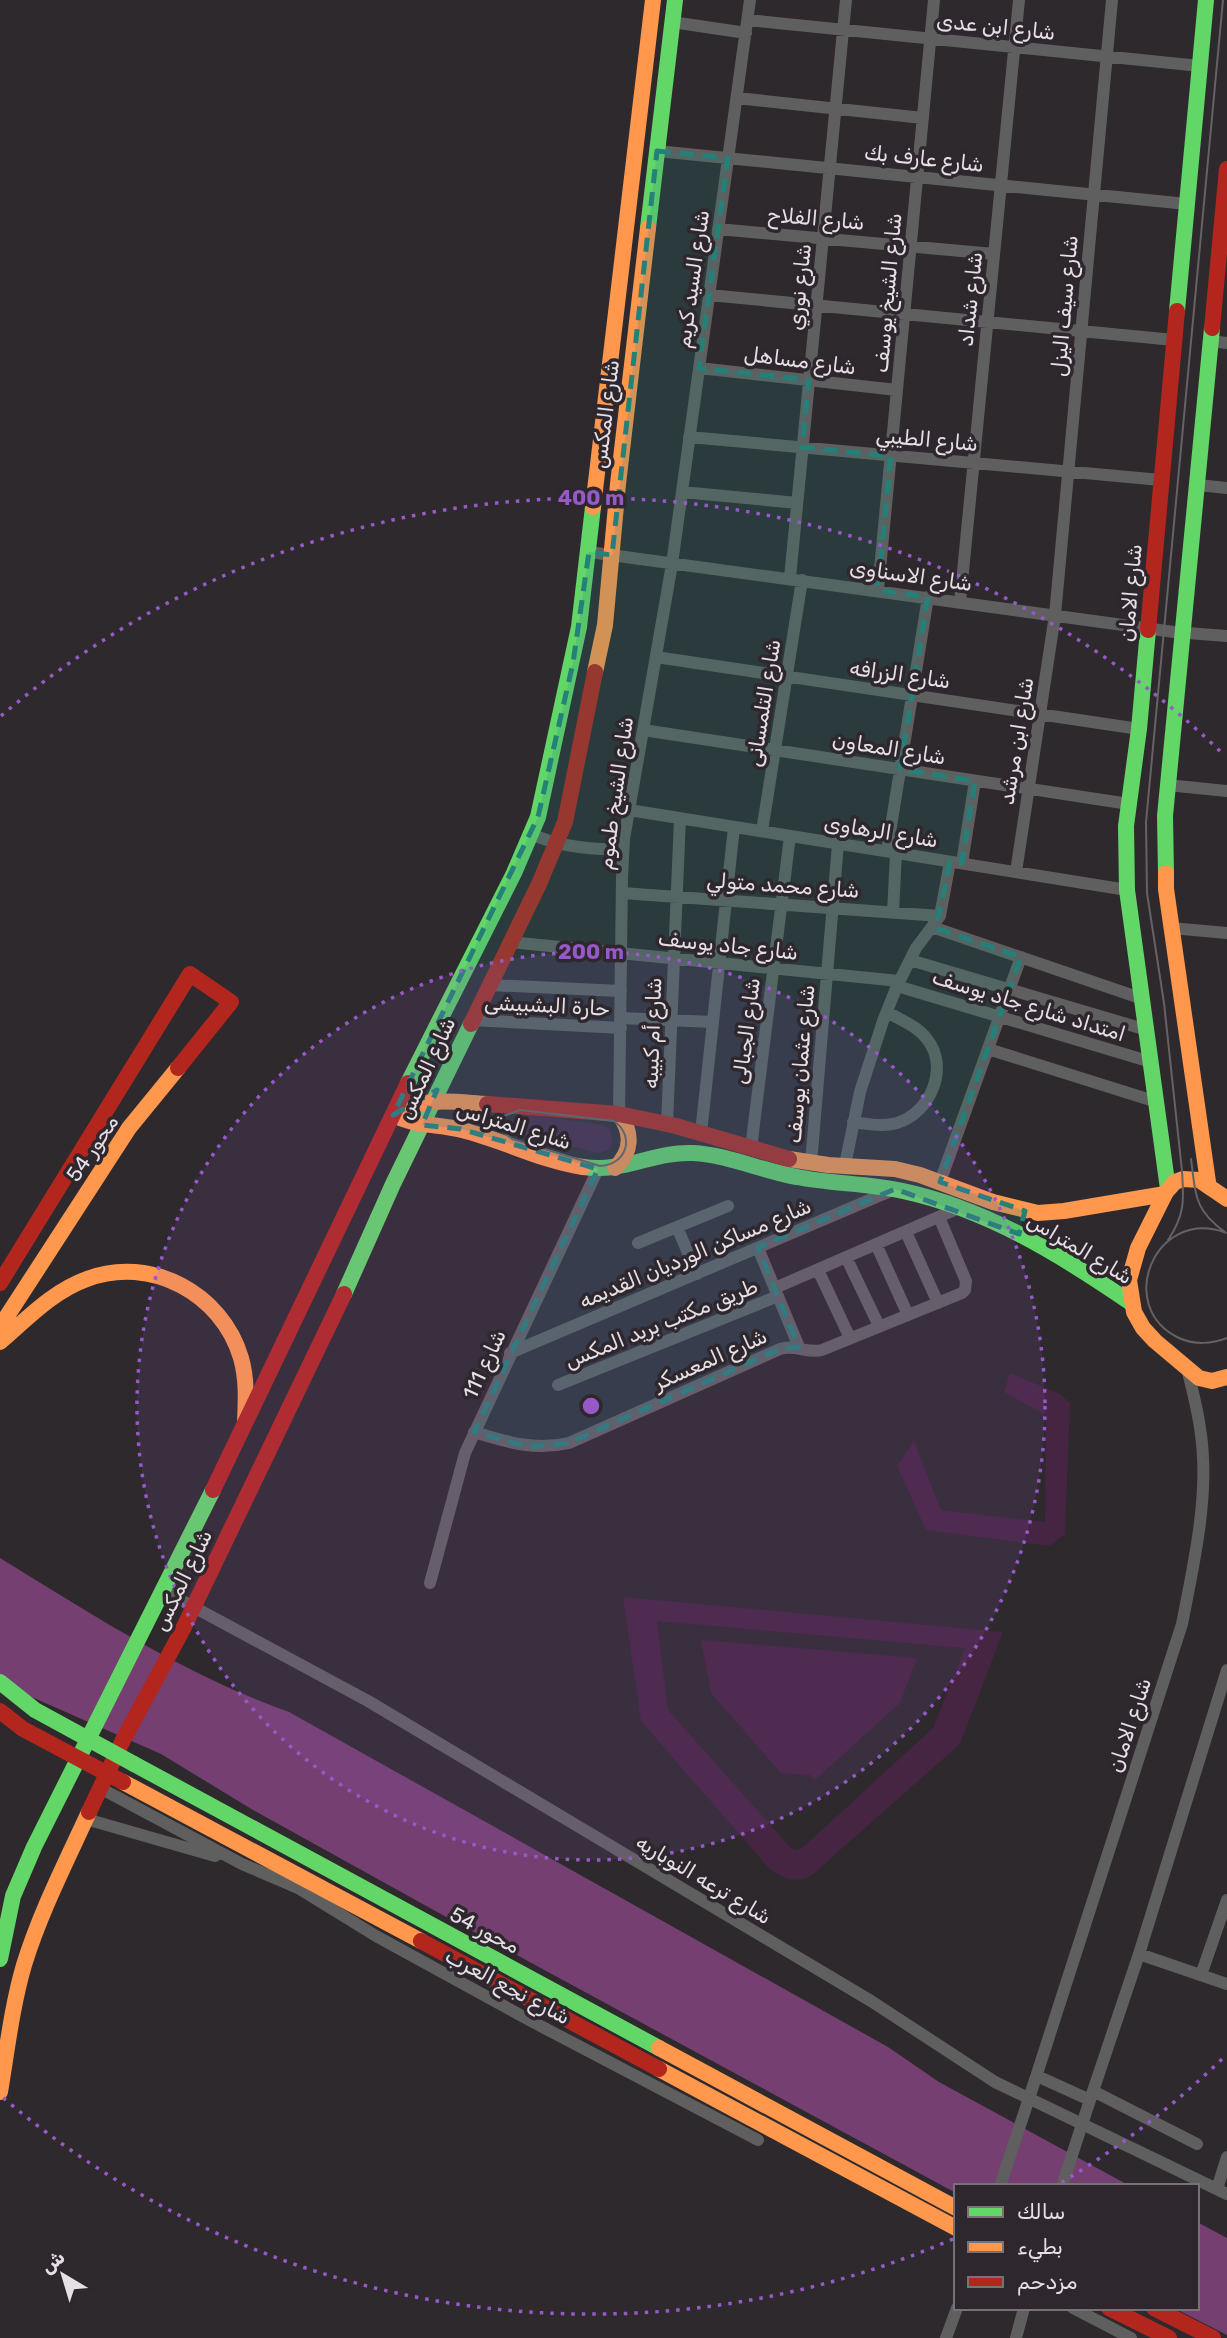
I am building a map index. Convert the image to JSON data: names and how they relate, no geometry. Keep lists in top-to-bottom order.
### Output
{
  "streets": {
    "main road": [
      "شارع المكس",
      "شارع الامان",
      "شارع المتراس",
      "محور 54"
    ],
    "street": [
      "شارع ابن عدى",
      "شارع عارف بك",
      "شارع الفلاح",
      "شارع السيد كريم",
      "شارع نوري",
      "شارع الشيخ يوسف",
      "شارع شداد",
      "شارع سيف اليزل",
      "شارع مساهل",
      "شارع الطيبي",
      "شارع الاسناوى",
      "شارع الزرافه",
      "شارع التلمسانى",
      "شارع ابن مرشد",
      "شارع المعاون",
      "شارع الشيخ طموم",
      "شارع الرهاوى",
      "شارع محمد متولي",
      "شارع جاد يوسف",
      "حارة البشبيشى",
      "امتداد شارع جاد يوسف",
      "شارع الجبالى",
      "شارع أم كبيبه",
      "شارع عثمان يوسف",
      "شارع مساكن الورديان القديمه",
      "طريق مكتب بريد المكس",
      "شارع المعسكر",
      "شارع 111",
      "شارع ترعه النوباريه",
      "شارع نجع العرب"
    ]
  },
  "crossings": [
    ["شارع ابن عدى", "شارع السيد كريم"],
    ["شارع ابن عدى", "شارع نوري"],
    ["شارع ابن عدى", "شارع الشيخ يوسف"],
    ["شارع ابن عدى", "شارع شداد"],
    ["شارع ابن عدى", "شارع سيف اليزل"],
    ["شارع ابن عدى", "شارع المكس"],
    ["شارع ابن عدى", "شارع الامان"],
    ["شارع عارف بك", "شارع السيد كريم"],
    ["شارع عارف بك", "شارع نوري"],
    ["شارع عارف بك", "شارع الشيخ يوسف"],
    ["شارع عارف بك", "شارع شداد"],
    ["شارع عارف بك", "شارع سيف اليزل"],
    ["شارع عارف بك", "شارع المكس"],
    ["شارع عارف بك", "شارع الامان"],
    ["شارع الفلاح", "شارع السيد كريم"],
    ["شارع الفلاح", "شارع نوري"],
    ["شارع الفلاح", "شارع الشيخ يوسف"],
    ["شارع الفلاح", "شارع شداد"],
    ["شارع السيد كريم", "شارع مساهل"],
    ["شارع السيد كريم", "شارع الطيبي"],
    ["شارع السيد كريم", "شارع الاسناوى"],
    ["شارع السيد كريم", "شارع الشيخ طموم"],
    ["شارع نوري", "شارع مساهل"],
    ["شارع نوري", "شارع الطيبي"],
    ["شارع نوري", "شارع الاسناوى"],
    ["شارع نوري", "شارع التلمسانى"],
    ["شارع الشيخ يوسف", "شارع مساهل"],
    ["شارع الشيخ يوسف", "شارع الطيبي"],
    ["شارع الشيخ يوسف", "شارع الاسناوى"],
    ["شارع شداد", "شارع الطيبي"],
    ["شارع شداد", "شارع الاسناوى"],
    ["شارع سيف اليزل", "شارع الطيبي"],
    ["شارع سيف اليزل", "شارع الاسناوى"],
    ["شارع سيف اليزل", "شارع ابن مرشد"],
    ["شارع المكس", "شارع الاسناوى"],
    ["شارع المكس", "شارع جاد يوسف"],
    ["شارع المكس", "حارة البشبيشى"],
    ["شارع المكس", "شارع المتراس"],
    ["شارع المكس", "شارع ترعه النوباريه"],
    ["شارع المكس", "شارع نجع العرب"],
    ["شارع الطيبي", "شارع الامان"],
    ["شارع الاسناوى", "شارع الامان"],
    ["شارع الاسناوى", "شارع التلمسانى"],
    ["شارع الاسناوى", "شارع ابن مرشد"],
    ["شارع الاسناوى", "شارع الشيخ طموم"],
    ["شارع الامان", "شارع الزرافه"],
    ["شارع الامان", "شارع المعاون"],
    ["شارع الامان", "شارع الرهاوى"],
    ["شارع الامان", "امتداد شارع جاد يوسف"],
    ["شارع الامان", "شارع المتراس"],
    ["شارع الزرافه", "شارع التلمسانى"],
    ["شارع الزرافه", "شارع ابن مرشد"],
    ["شارع الزرافه", "شارع الشيخ طموم"],
    ["شارع التلمسانى", "شارع المعاون"],
    ["شارع التلمسانى", "شارع الرهاوى"],
    ["شارع ابن مرشد", "شارع المعاون"],
    ["شارع ابن مرشد", "شارع الرهاوى"],
    ["شارع المعاون", "شارع الشيخ طموم"],
    ["شارع الشيخ طموم", "شارع الرهاوى"],
    ["شارع الشيخ طموم", "شارع محمد متولي"],
    ["شارع الشيخ طموم", "شارع جاد يوسف"],
    ["شارع الشيخ طموم", "حارة البشبيشى"],
    ["شارع الشيخ طموم", "شارع المتراس"],
    ["شارع الرهاوى", "شارع الجبالى"],
    ["شارع الرهاوى", "شارع أم كبيبه"],
    ["شارع الرهاوى", "شارع عثمان يوسف"],
    ["شارع محمد متولي", "شارع الجبالى"],
    ["شارع محمد متولي", "شارع أم كبيبه"],
    ["شارع محمد متولي", "شارع عثمان يوسف"],
    ["شارع جاد يوسف", "امتداد شارع جاد يوسف"],
    ["شارع جاد يوسف", "شارع الجبالى"],
    ["شارع جاد يوسف", "شارع أم كبيبه"],
    ["شارع جاد يوسف", "شارع عثمان يوسف"],
    ["حارة البشبيشى", "شارع أم كبيبه"],
    ["شارع الجبالى", "شارع المتراس"],
    ["شارع أم كبيبه", "شارع المتراس"],
    ["شارع عثمان يوسف", "شارع المتراس"],
    ["شارع المتراس", "شارع مساكن الورديان القديمه"],
    ["شارع المتراس", "طريق مكتب بريد المكس"],
    ["شارع المتراس", "شارع 111"],
    ["شارع مساكن الورديان القديمه", "شارع 111"],
    ["طريق مكتب بريد المكس", "شارع المعسكر"],
    ["شارع المعسكر", "شارع 111"]
  ],
  "legend": ["سالك", "بطيء", "مزدحم"],
  "north": "top left",
  "rings": ["400 m", "200 m"]
}
